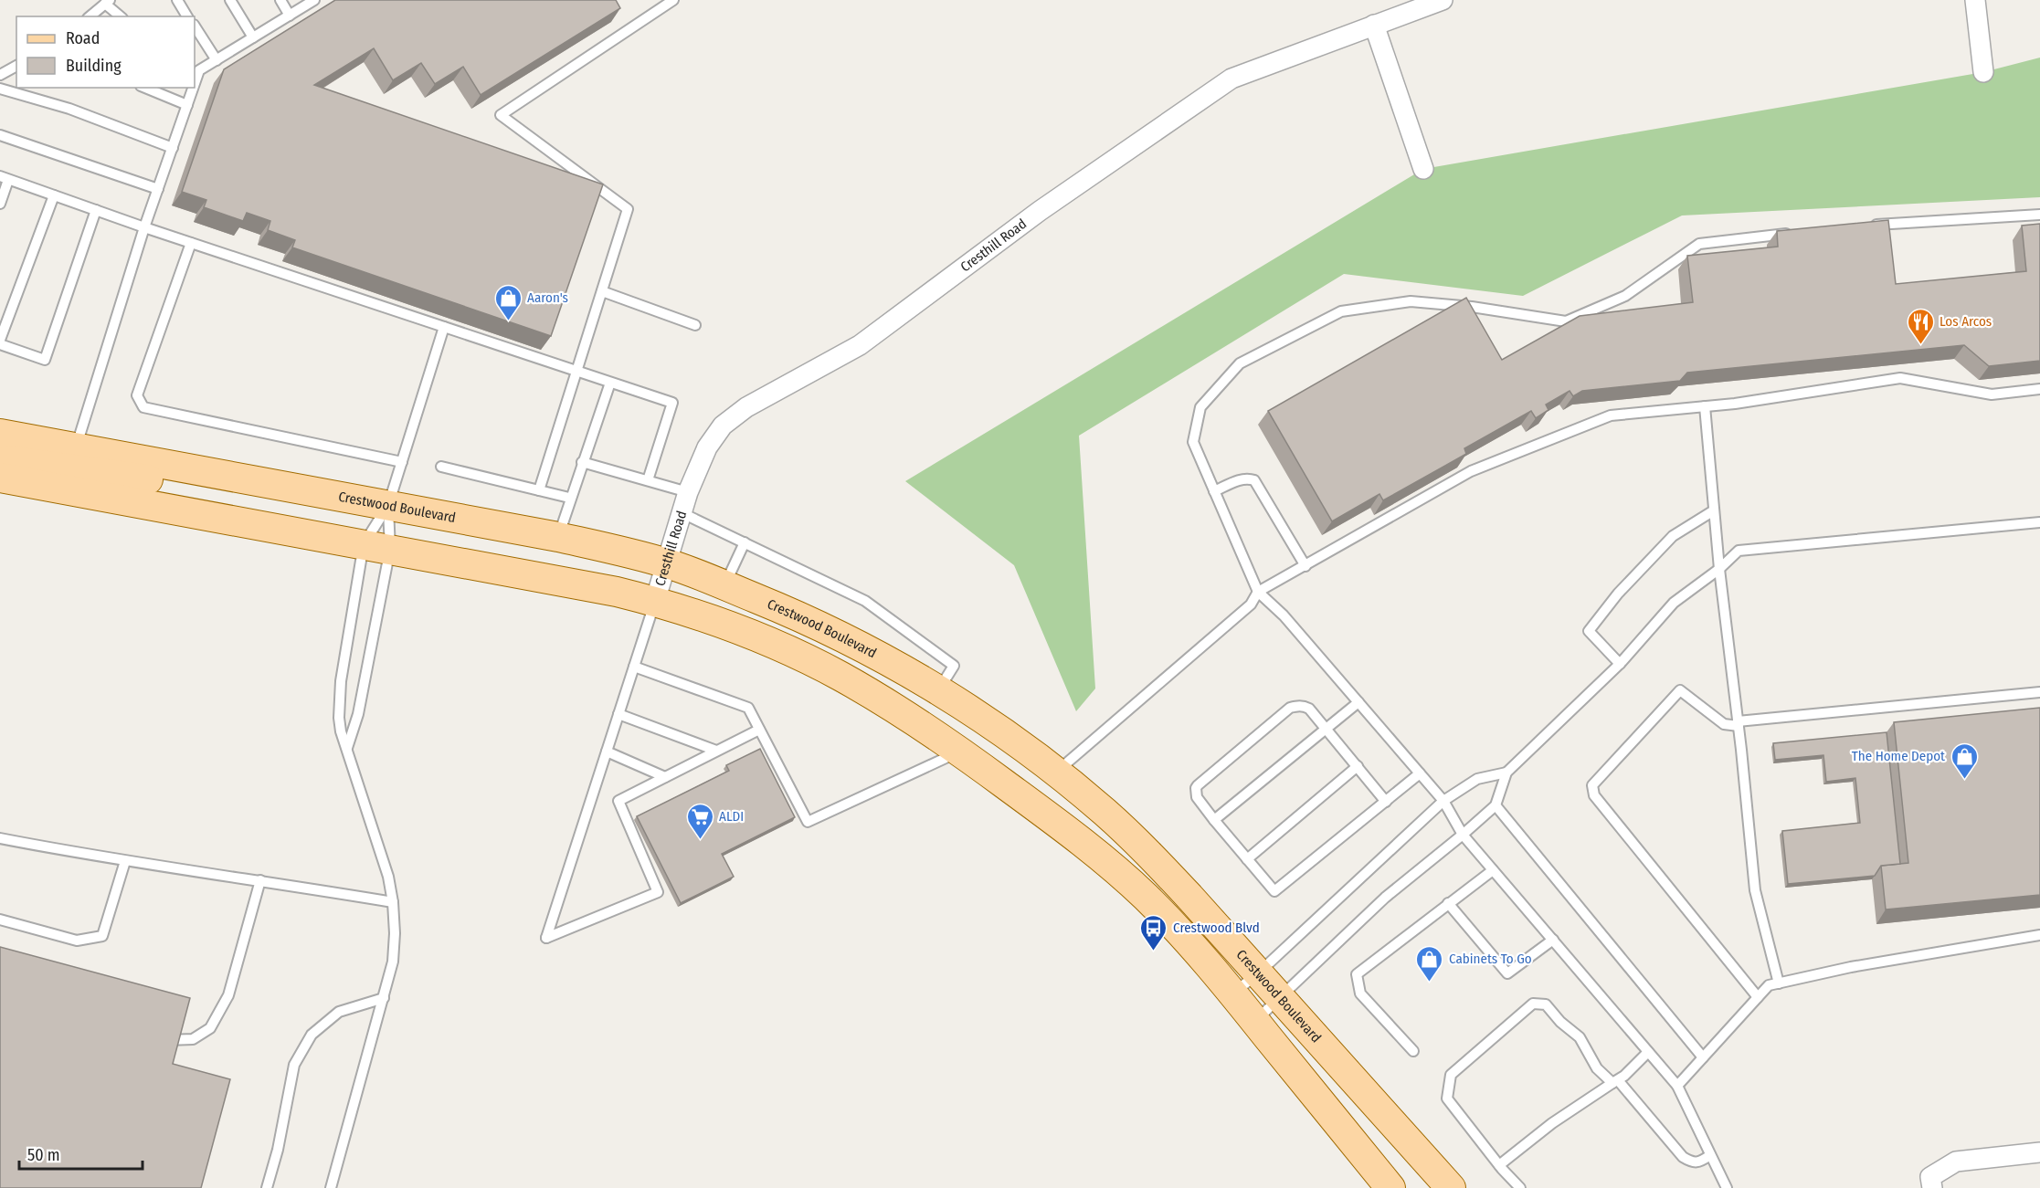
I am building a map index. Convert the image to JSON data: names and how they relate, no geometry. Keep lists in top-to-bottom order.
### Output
{
  "streets": {
    "main road": ["Crestwood Boulevard"],
    "street": ["Cresthill Road"]
  },
  "crossings": [
    ["Cresthill Road", "Crestwood Boulevard"]
  ],
  "places": {
    "shop": ["Aaron's", "The Home Depot", "Cabinets To Go"],
    "restaurant": ["Los Arcos"],
    "supermarket": ["ALDI"],
    "bus stop": ["Crestwood Blvd"]
  },
  "legend": ["Road", "Building"],
  "scale_bar": "50 m"
}
